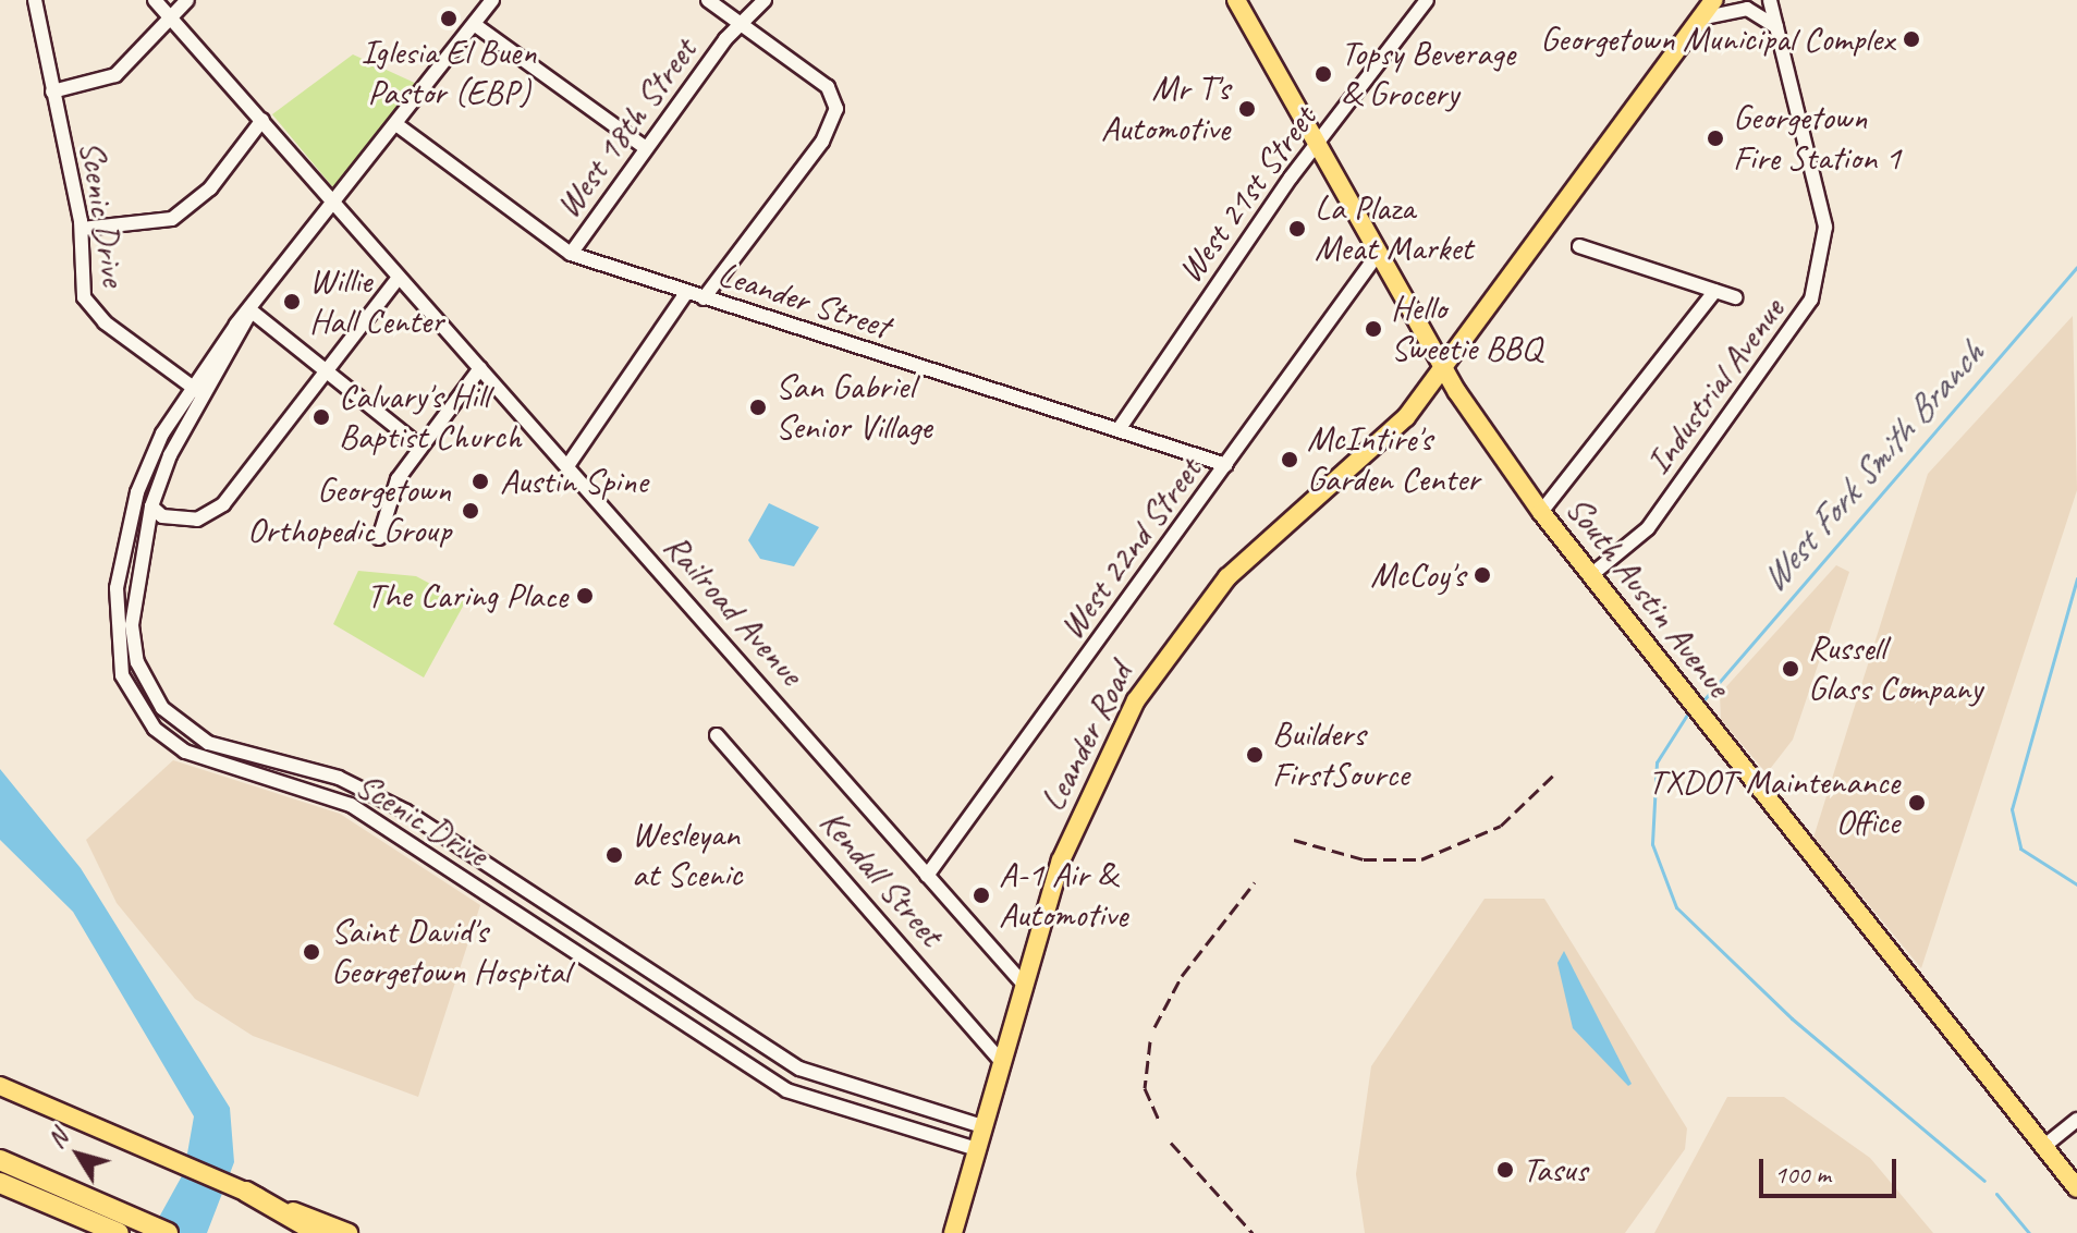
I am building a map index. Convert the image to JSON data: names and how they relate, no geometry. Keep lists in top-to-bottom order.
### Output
{
  "streets": {
    "main road": ["South Austin Avenue", "Leander Road"],
    "street": [
      "West 18th Street",
      "West 21st Street",
      "Scenic Drive",
      "Leander Street",
      "Industrial Avenue",
      "West 22nd Street",
      "Railroad Avenue",
      "Kendall Street"
    ]
  },
  "crossings": [
    ["West 18th Street", "Leander Street"],
    ["West 21st Street", "Leander Street"],
    ["West 21st Street", "South Austin Avenue"],
    ["Scenic Drive", "Leander Road"],
    ["Leander Street", "West 22nd Street"],
    ["Industrial Avenue", "South Austin Avenue"],
    ["West 22nd Street", "South Austin Avenue"],
    ["West 22nd Street", "Railroad Avenue"],
    ["South Austin Avenue", "Leander Road"],
    ["Railroad Avenue", "Leander Road"],
    ["Leander Road", "Kendall Street"]
  ],
  "water": ["West Fork Smith Branch"],
  "places": [
    "Iglesia El Buen Pastor (EBP)",
    "Georgetown Municipal Complex",
    "Topsy Beverage & Grocery",
    "Mr T's Automotive",
    "Georgetown Fire Station 1",
    "La Plaza Meat Market",
    "Willie Hall Center",
    "Hello Sweetie BBQ",
    "San Gabriel Senior Village",
    "Calvary's Hill Baptist Church",
    "McIntire's Garden Center",
    "Austin Spine",
    "Georgetown Orthopedic Group",
    "McCoy's",
    "The Caring Place",
    "Russell Glass Company",
    "Builders FirstSource",
    "TXDOT Maintenance Office",
    "Wesleyan at Scenic",
    "A-1 Air & Automotive",
    "Saint David's Georgetown Hospital",
    "Tasus"
  ],
  "scale_bar": "100 m",
  "north": "top left"
}
